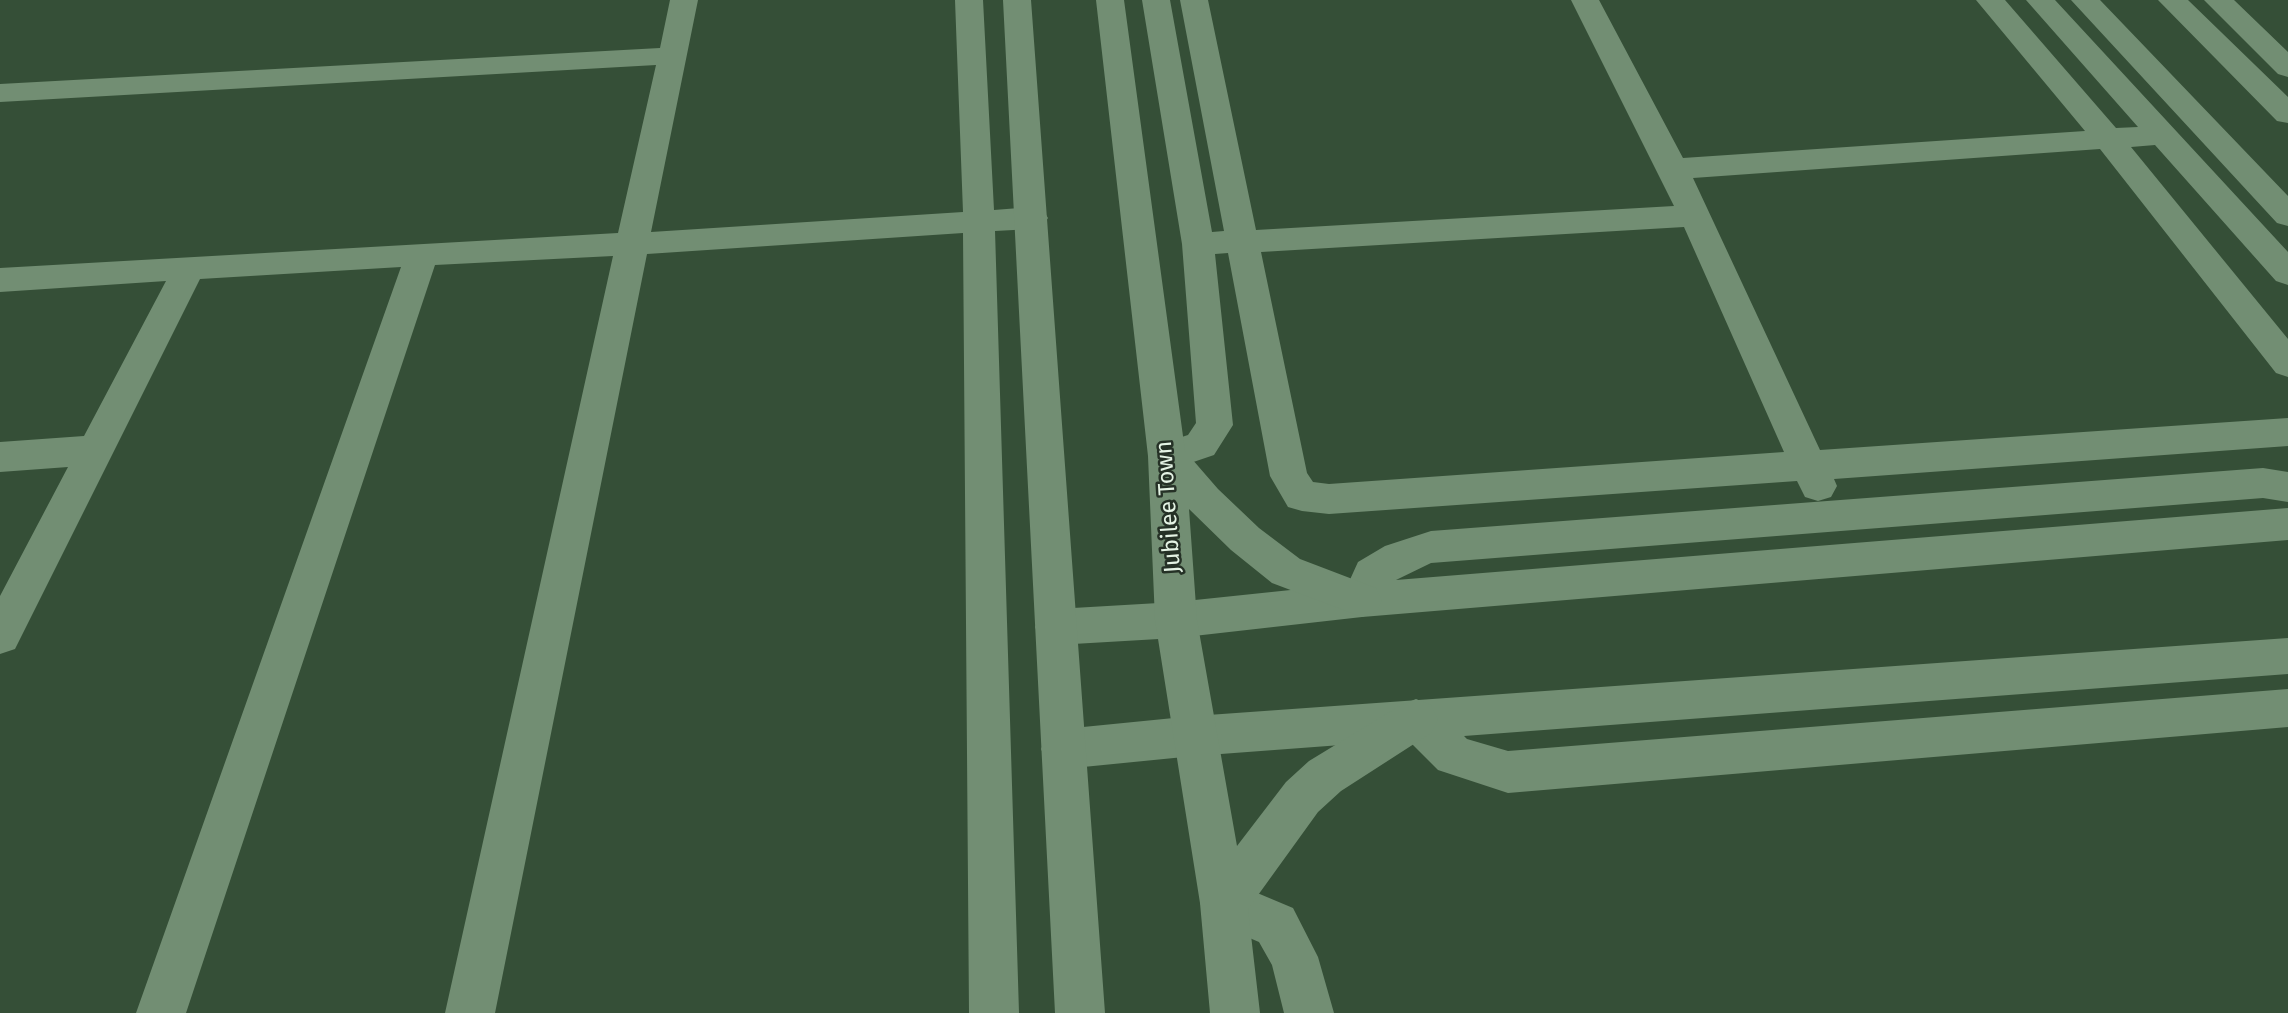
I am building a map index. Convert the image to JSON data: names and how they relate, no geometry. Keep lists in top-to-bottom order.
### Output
{
  "streets": {
    "street": ["Jubilee Town"]
  }
}
